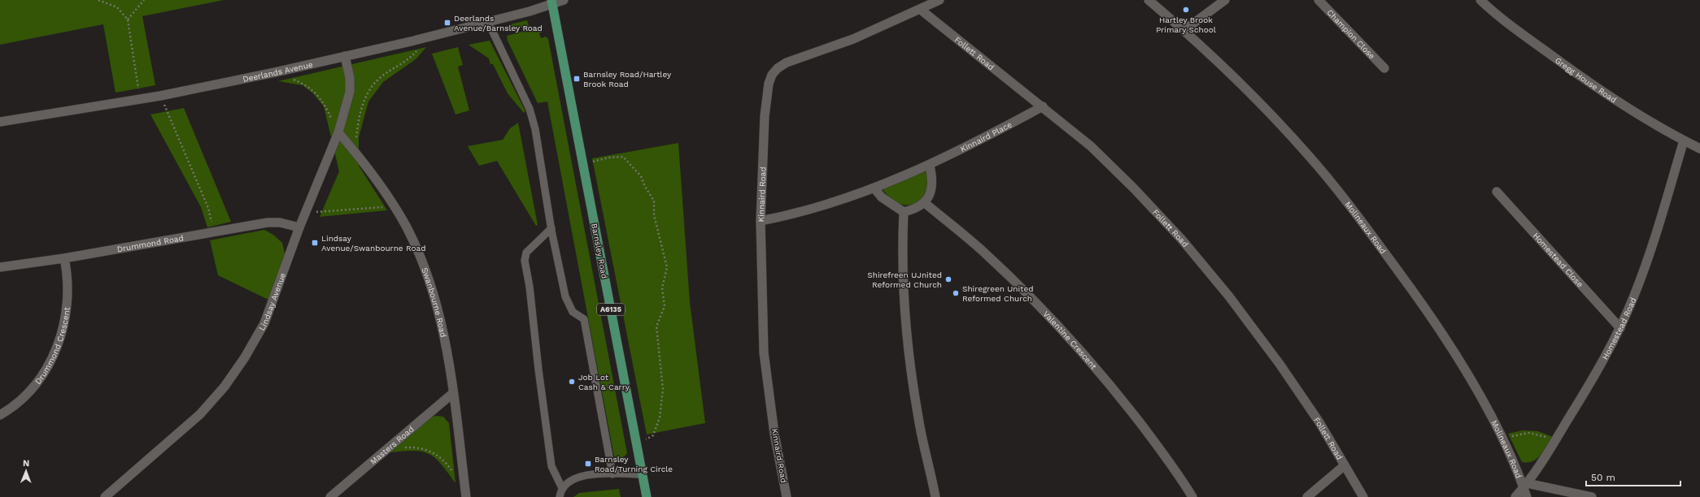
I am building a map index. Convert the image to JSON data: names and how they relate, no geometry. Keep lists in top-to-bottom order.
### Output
{
  "streets": {
    "main road": ["Barnsley Road", "A6135"],
    "street": [
      "Champion Close",
      "Follett Road",
      "Deerlands Avenue",
      "Gregg House Road",
      "Kinnaird Place",
      "Kinnaird Road",
      "Molineaux Road",
      "Drummond Road",
      "Homestead Close",
      "Lindsay Avenue",
      "Swanbourne Road",
      "Homestead Road",
      "Valentine Crescent",
      "Drummond Crescent",
      "Masters Road"
    ]
  },
  "crossings": [
    ["Follett Road", "Kinnaird Place"],
    ["Follett Road", "Kinnaird Road"],
    ["Deerlands Avenue", "Barnsley Road"],
    ["Deerlands Avenue", "Lindsay Avenue"],
    ["Gregg House Road", "Homestead Road"],
    ["Kinnaird Place", "Kinnaird Road"],
    ["Molineaux Road", "Homestead Road"],
    ["Drummond Road", "Lindsay Avenue"],
    ["Drummond Road", "Drummond Crescent"],
    ["Homestead Close", "Homestead Road"],
    ["Lindsay Avenue", "Swanbourne Road"],
    ["Swanbourne Road", "Masters Road"]
  ],
  "places": {
    "other": [
      "Hartley Brook Primary School",
      "Shirefreen UJnited Reformed Church",
      "Shiregreen United Reformed Church",
      "Job Lot Cash & Carry"
    ],
    "transit": [
      "Deerlands Avenue/Barnsley Road",
      "Barnsley Road/Hartley Brook Road",
      "Lindsay Avenue/Swanbourne Road",
      "Barnsley Road/Turning Circle"
    ]
  },
  "scale_bar": "50 m",
  "north": "top"
}
